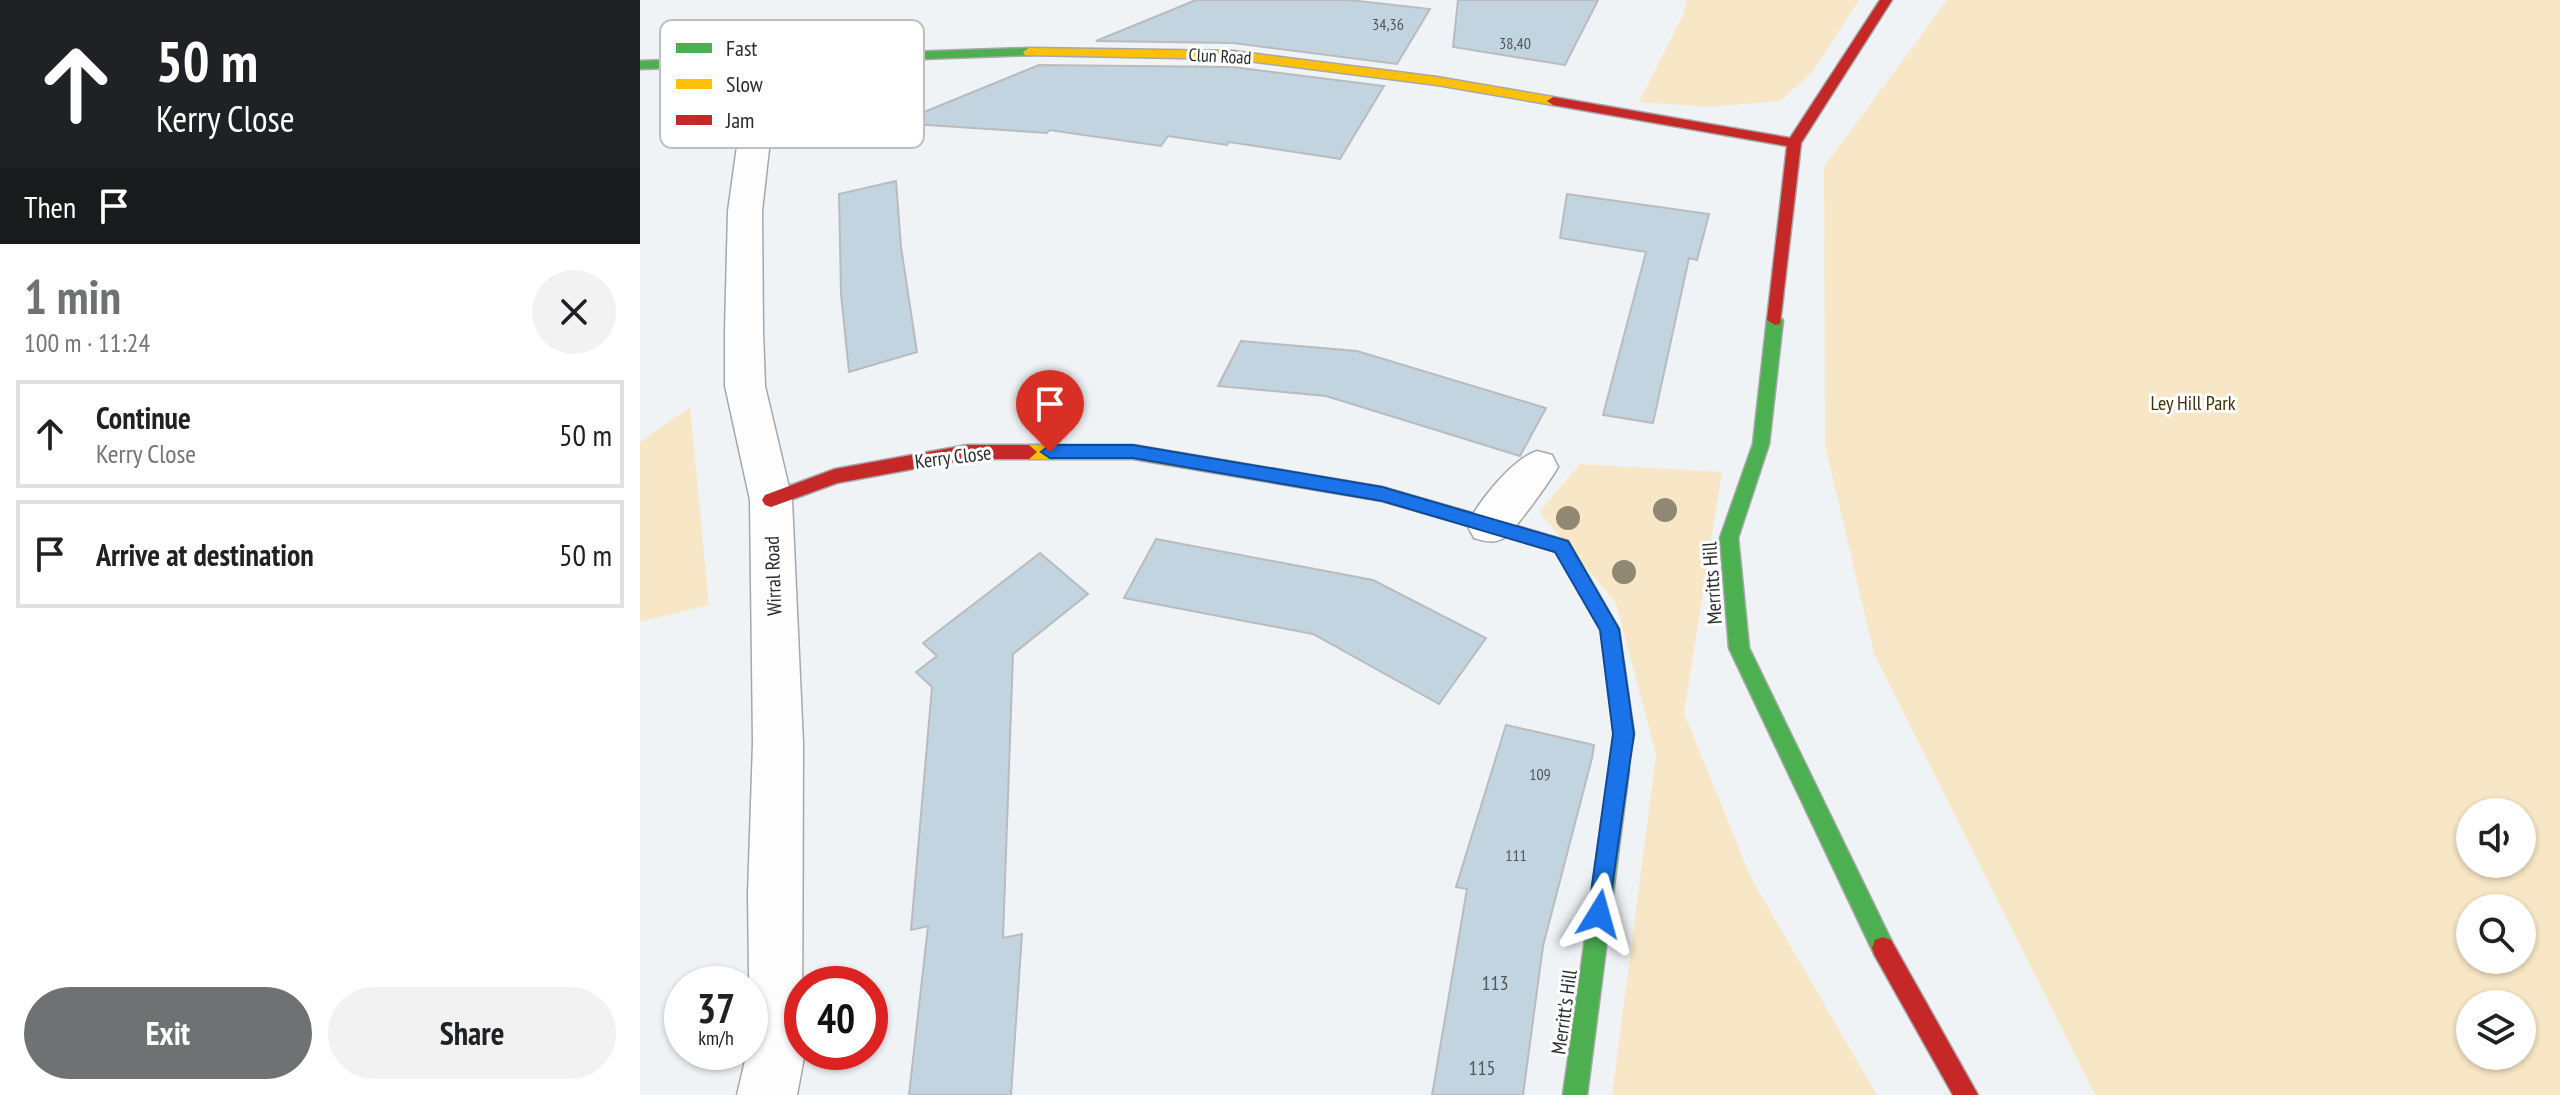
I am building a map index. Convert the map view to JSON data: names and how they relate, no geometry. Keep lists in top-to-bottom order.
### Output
{
  "streets": {
    "street": [
      "Clun Road",
      "Kerry Close",
      "Wirral Road",
      "Merritts Hill",
      "Merritt's Hill"
    ]
  },
  "crossings": [
    ["Clun Road", "Merritts Hill"],
    ["Kerry Close", "Wirral Road"],
    ["Kerry Close", "Merritt's Hill"]
  ],
  "parks": ["Ley Hill Park"],
  "house_numbers": [
    "34,36",
    "38,40",
    "109",
    "111",
    "113",
    "115"
  ],
  "legend": ["Fast", "Slow", "Jam"],
  "page": {
    "turn": ["50 m", "Kerry Close"],
    "then": "Then",
    "heading": ["1 min", "100 m · 11:24"],
    "list": [
      {
        "name": "Continue",
        "note": "Kerry Close",
        "value": "50 m"
      },
      {
        "name": "Arrive at destination",
        "value": "50 m"
      }
    ],
    "speed": "37 km/h",
    "limit": "40",
    "buttons": ["Exit", "Share"]
  }
}
